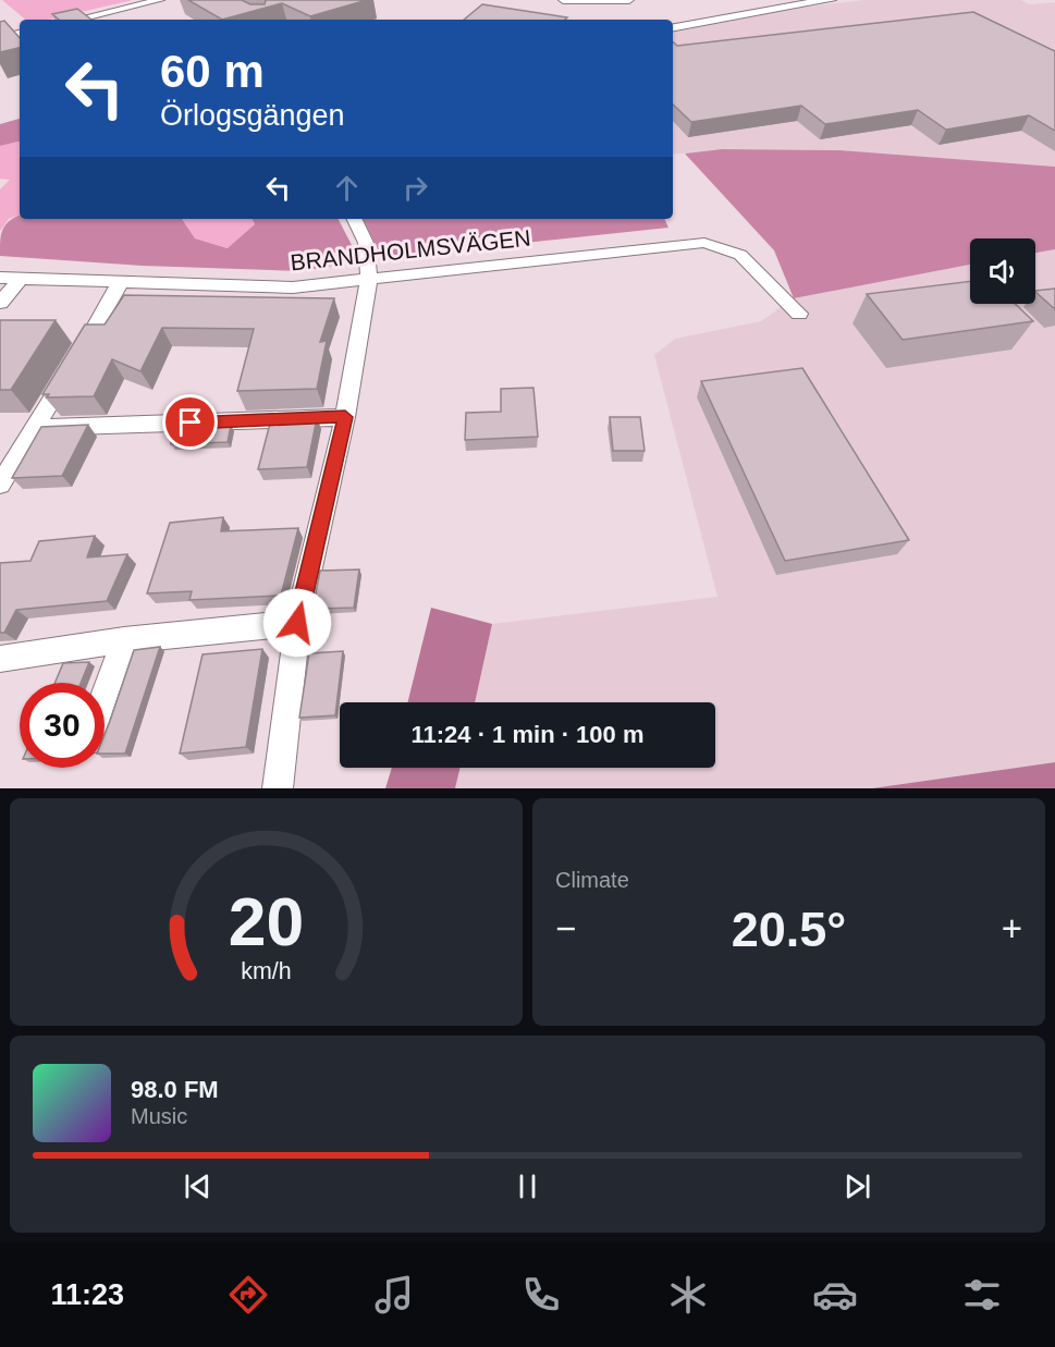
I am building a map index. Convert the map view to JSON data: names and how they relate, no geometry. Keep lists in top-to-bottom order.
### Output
{
  "streets": {
    "street": ["BRANDHOLMSVÄGEN"]
  },
  "page": {
    "turn": ["60 m", "Örlogsgängen"],
    "limit": "30",
    "trip": "11:24 · 1 min · 100 m",
    "tile": "Climate",
    "heat": ["−", "20.5°", "+"],
    "song": ["98.0 FM", "Music"],
    "tabs": "11:23",
    "gauge": ["20", "km/h"]
  }
}
